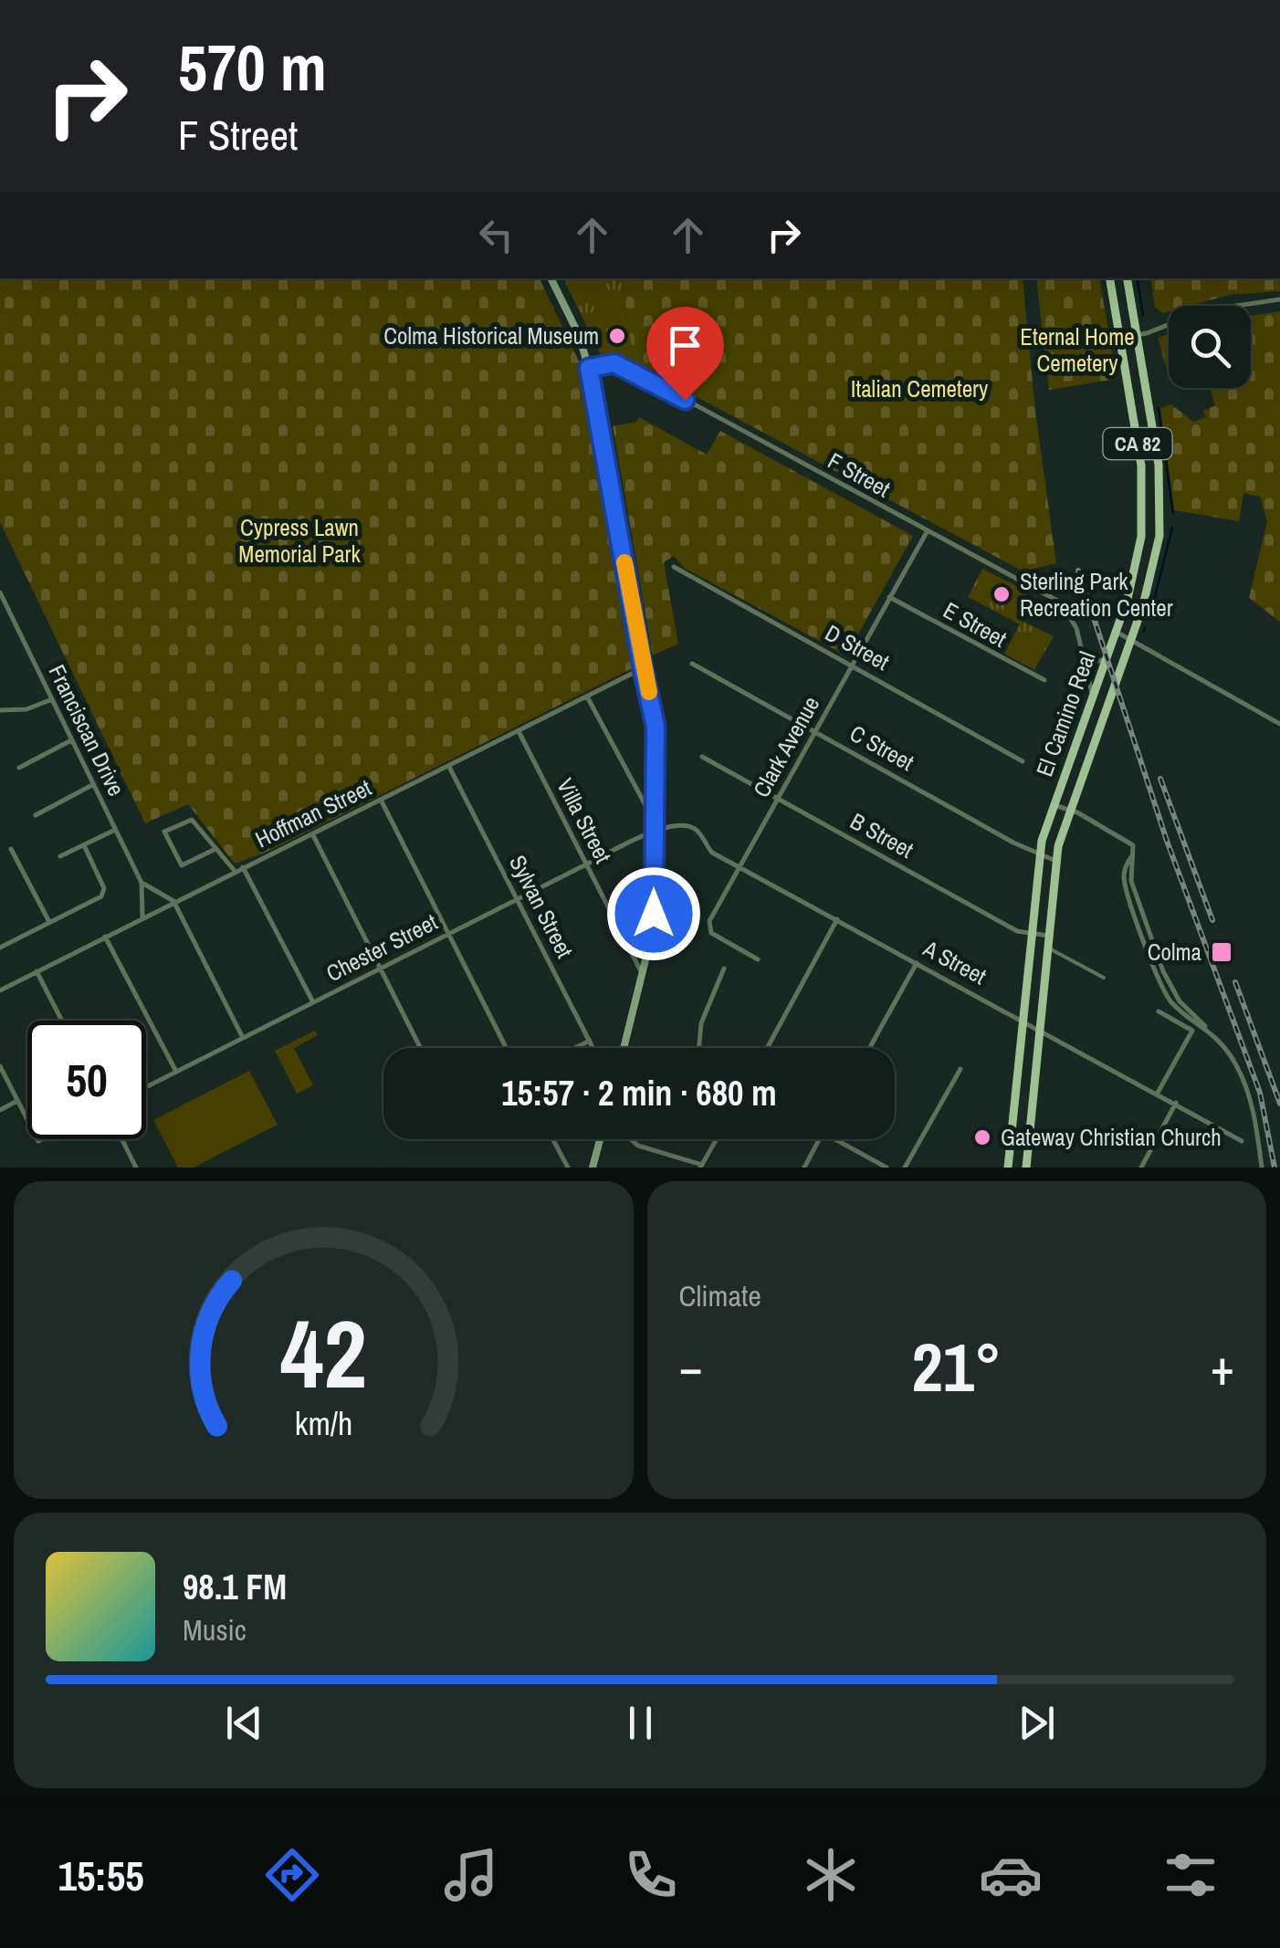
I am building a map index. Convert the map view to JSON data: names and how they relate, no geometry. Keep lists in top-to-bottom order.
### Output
{
  "streets": {
    "main road": ["CA 82", "El Camino Real"],
    "street": [
      "F Street",
      "E Street",
      "D Street",
      "Franciscan Drive",
      "Clark Avenue",
      "C Street",
      "Hoffman Street",
      "Villa Street",
      "B Street",
      "Sylvan Street",
      "Chester Street",
      "A Street"
    ]
  },
  "crossings": [
    ["F Street", "El Camino Real"],
    ["F Street", "Clark Avenue"],
    ["E Street", "Clark Avenue"],
    ["D Street", "Clark Avenue"],
    ["El Camino Real", "C Street"],
    ["El Camino Real", "B Street"],
    ["El Camino Real", "A Street"],
    ["Franciscan Drive", "Hoffman Street"],
    ["Clark Avenue", "C Street"],
    ["Clark Avenue", "B Street"],
    ["Clark Avenue", "A Street"],
    ["Hoffman Street", "Villa Street"],
    ["Hoffman Street", "Sylvan Street"],
    ["Villa Street", "Chester Street"],
    ["Sylvan Street", "Chester Street"],
    ["Chester Street", "A Street"]
  ],
  "parks": ["Eternal Home Cemetery", "Italian Cemetery", "Cypress Lawn Memorial Park"],
  "places": {
    "other": ["Colma Historical Museum", "Sterling Park Recreation Center", "Gateway Christian Church"],
    "transit": ["Colma"]
  },
  "page": {
    "turn": ["570 m", "F Street"],
    "limit": "50",
    "trip": "15:57 · 2 min · 680 m",
    "tile": "Climate",
    "heat": ["−", "21°", "+"],
    "song": ["98.1 FM", "Music"],
    "tabs": "15:55",
    "gauge": ["42", "km/h"]
  }
}
